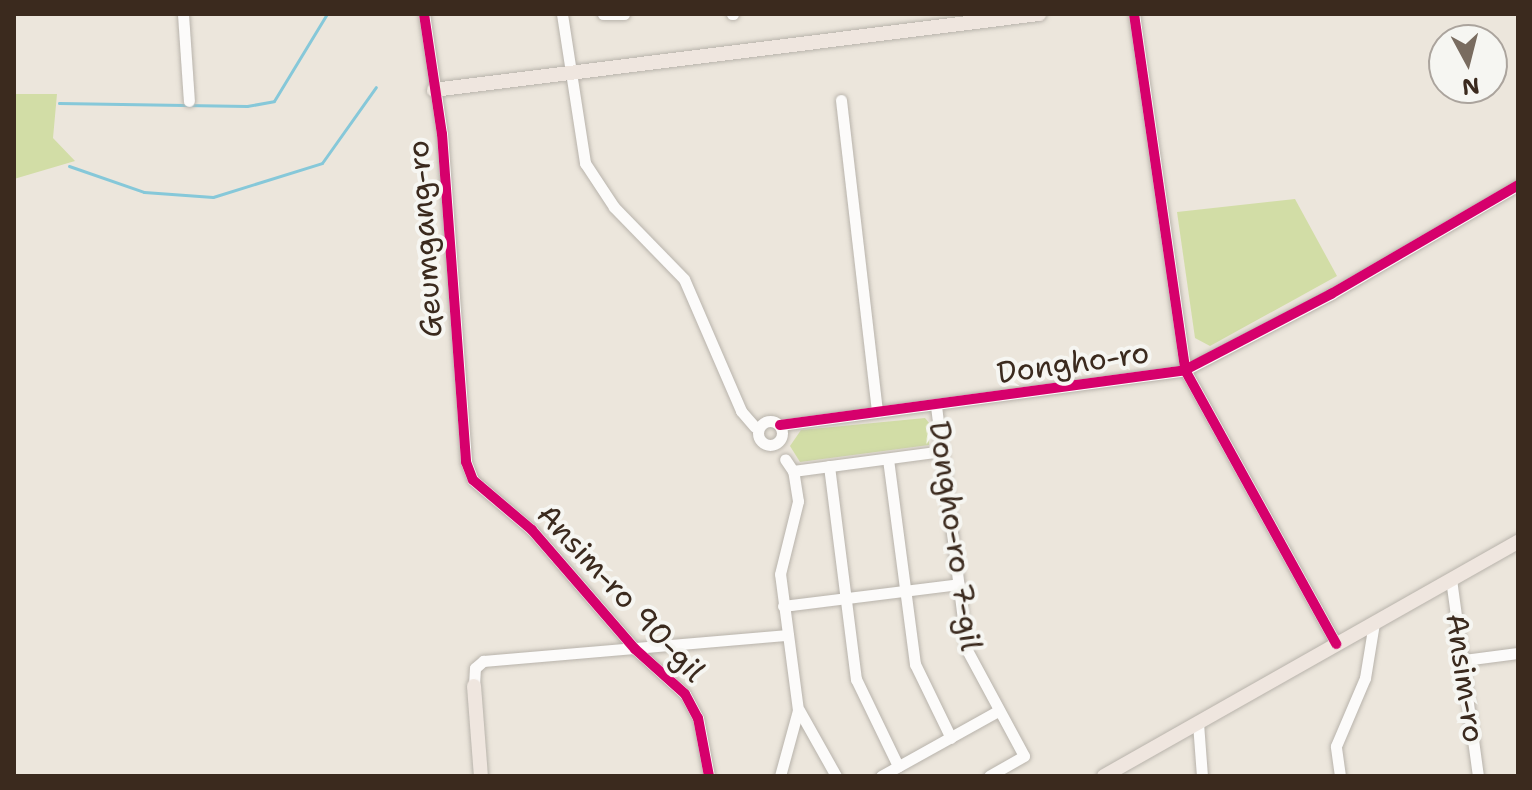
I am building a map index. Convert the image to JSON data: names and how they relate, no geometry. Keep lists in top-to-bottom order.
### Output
{
  "streets": {
    "main road": ["Ansim-ro"],
    "street": [
      "Geumgang-ro",
      "Dongho-ro",
      "Dongho-ro 7-gil",
      "Ansim-ro 90-gil"
    ]
  },
  "crossings": [
    ["Geumgang-ro", "Ansim-ro 90-gil"],
    ["Dongho-ro", "Dongho-ro 7-gil"]
  ],
  "north": "bottom"
}
